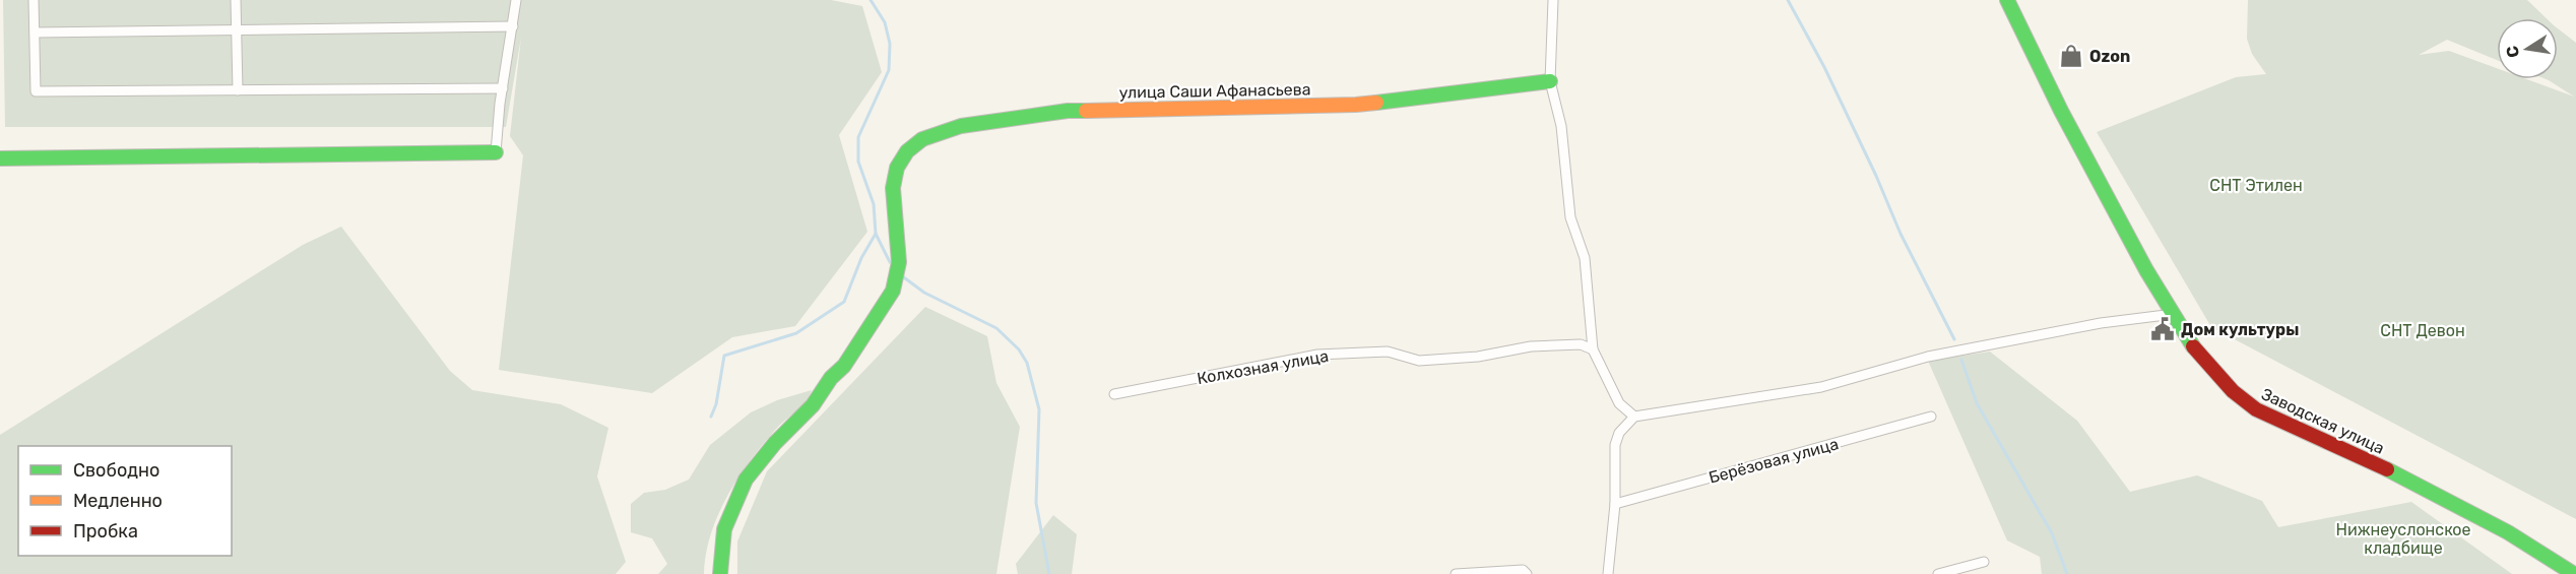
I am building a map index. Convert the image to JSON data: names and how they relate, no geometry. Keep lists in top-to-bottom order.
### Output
{
  "streets": {
    "street": [
      "улица Саши Афанасьева",
      "Колхозная улица",
      "Заводская улица",
      "Берёзовая улица"
    ]
  },
  "parks": ["СНТ Этилен", "СНТ Девон", "Нижнеуслонское кладбище"],
  "places": {
    "shop": ["Ozon"],
    "public building": ["Дом культуры"]
  },
  "legend": ["Свободно", "Медленно", "Пробка"],
  "north": "left"
}
